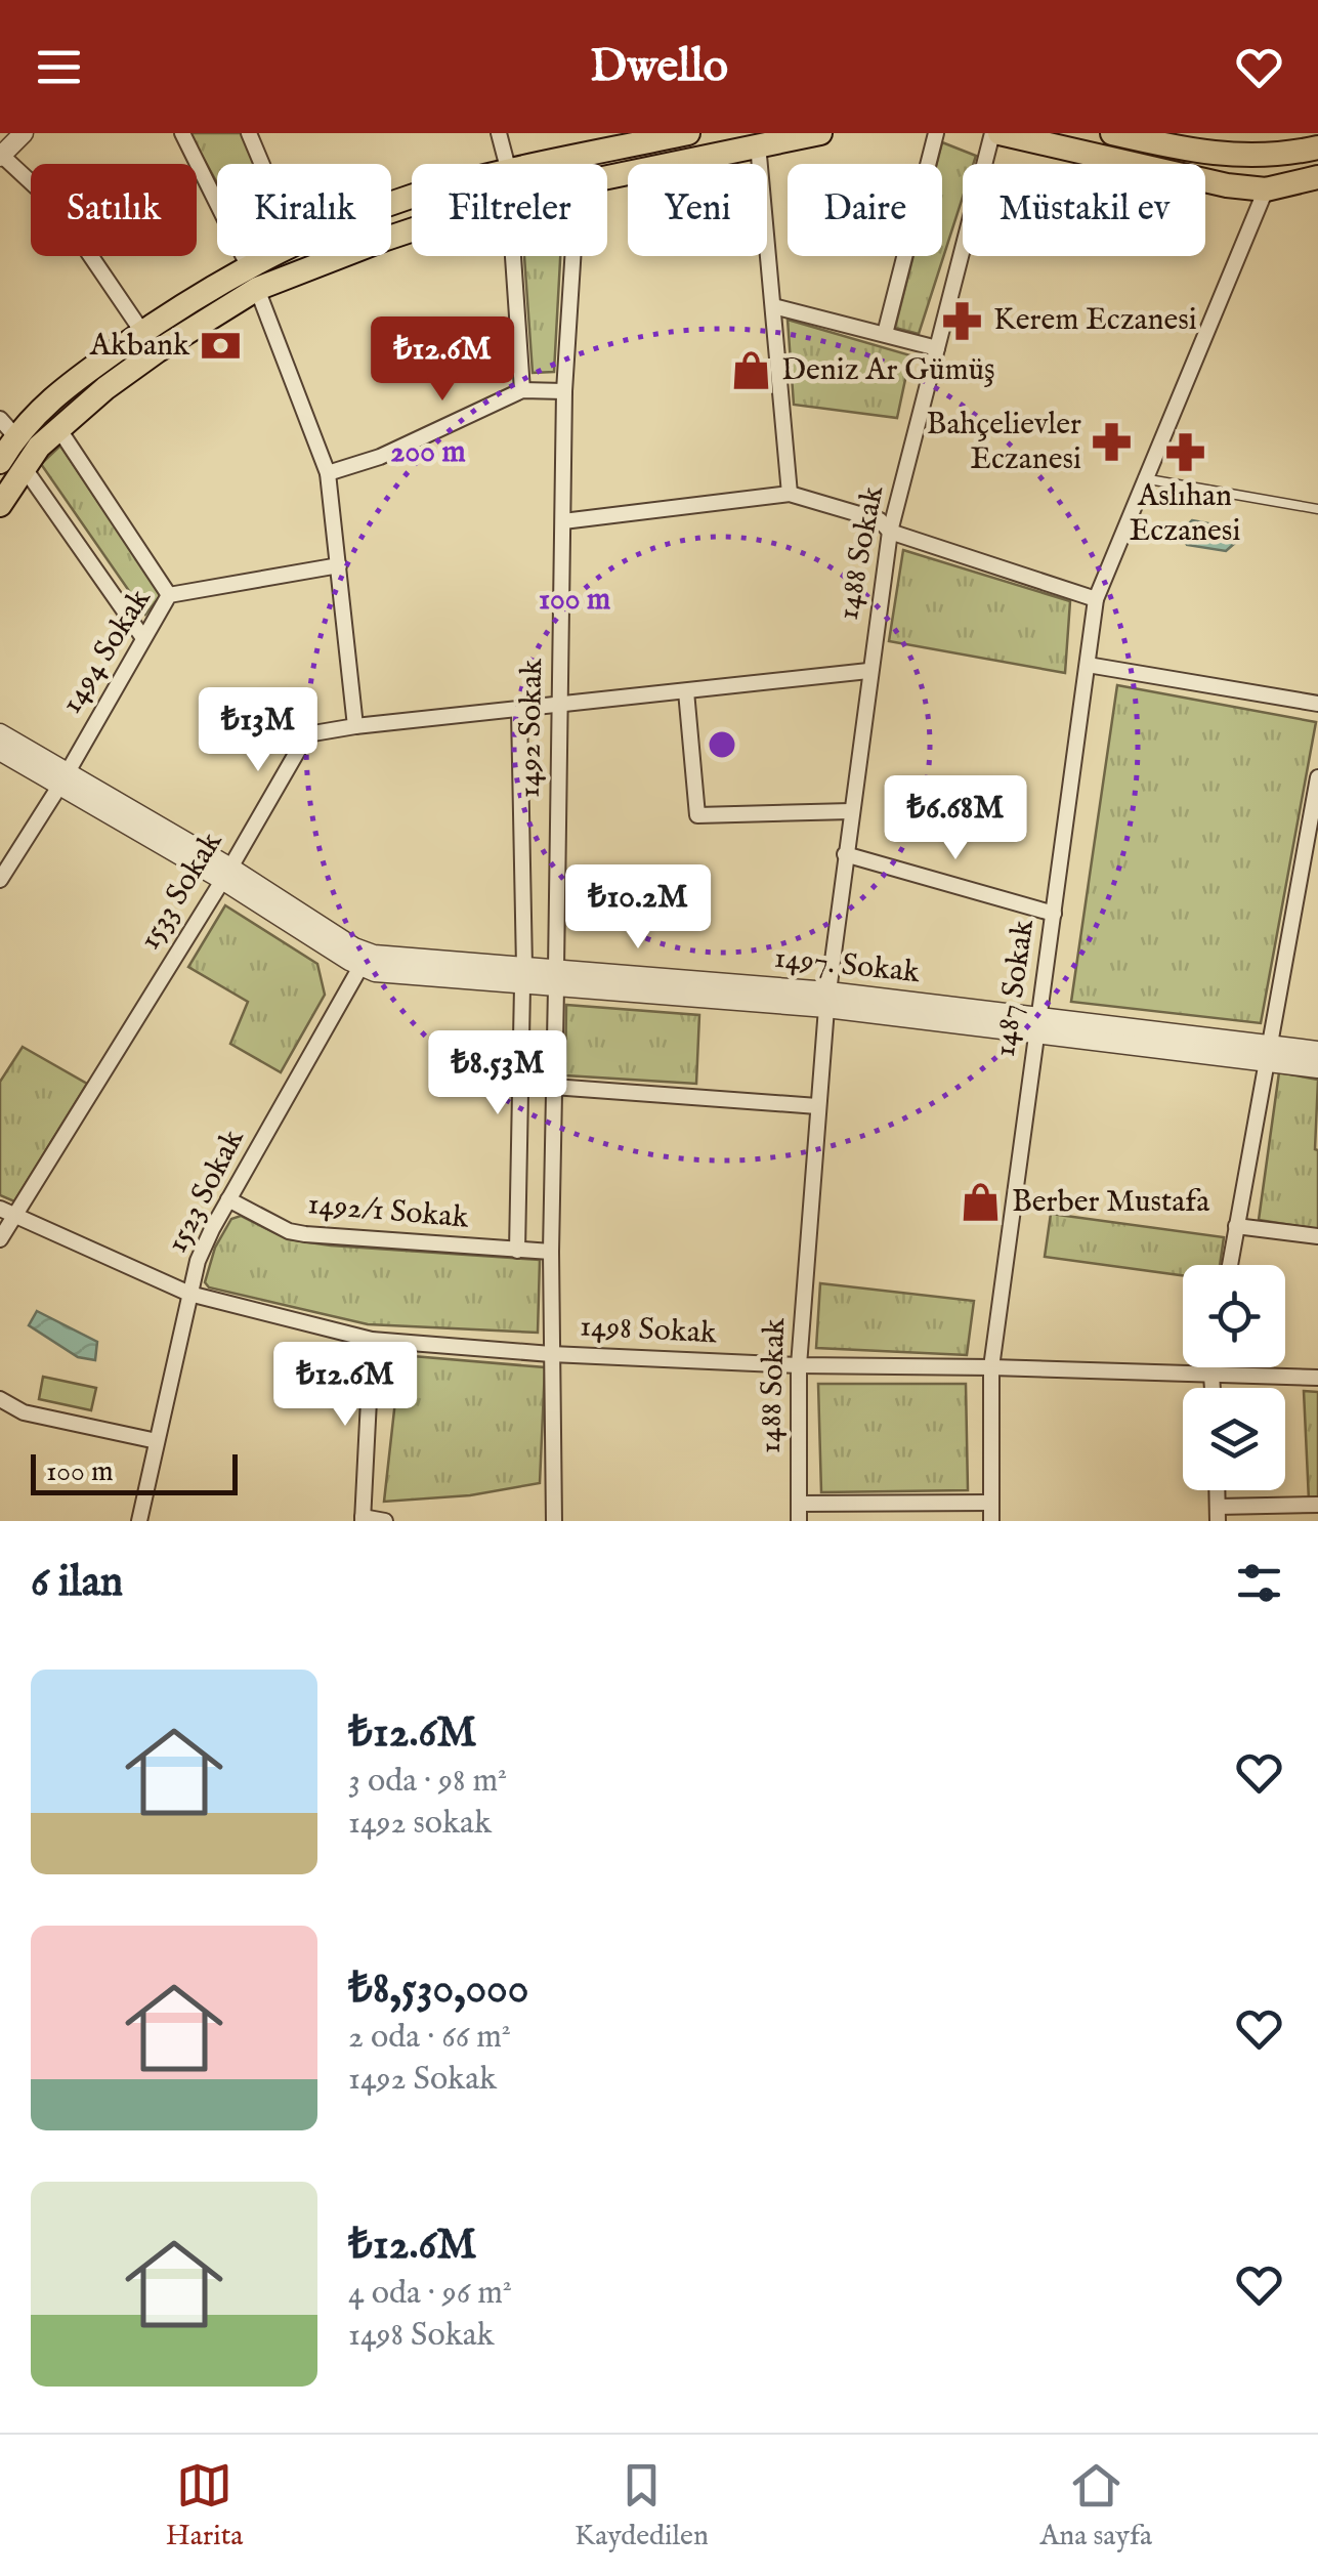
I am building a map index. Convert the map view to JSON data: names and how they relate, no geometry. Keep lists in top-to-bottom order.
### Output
{
  "streets": {
    "street": [
      "1488 Sokak",
      "1494 Sokak",
      "1492 Sokak",
      "1533 Sokak",
      "1497. Sokak",
      "1487 Sokak",
      "1523 Sokak",
      "1492/1 Sokak",
      "1498 Sokak"
    ]
  },
  "crossings": [
    ["1488 Sokak", "1497. Sokak"],
    ["1488 Sokak", "1498 Sokak"],
    ["1494 Sokak", "1497. Sokak"],
    ["1492 Sokak", "1497. Sokak"],
    ["1492 Sokak", "1492/1 Sokak"],
    ["1492 Sokak", "1498 Sokak"],
    ["1533 Sokak", "1497. Sokak"],
    ["1533 Sokak", "1498 Sokak"],
    ["1497. Sokak", "1487 Sokak"],
    ["1497. Sokak", "1523 Sokak"],
    ["1487 Sokak", "1498 Sokak"],
    ["1523 Sokak", "1492/1 Sokak"],
    ["1523 Sokak", "1498 Sokak"]
  ],
  "places": {
    "pharmacy": ["Kerem Eczanesi", "Bahçelievler Eczanesi", "Aslıhan Eczanesi"],
    "bank": ["Akbank"],
    "shop": ["Deniz Ar Gümüş", "Berber Mustafa"]
  },
  "scale_bar": "100 m",
  "page": {
    "header": "Dwello",
    "chip": [
      "Satılık",
      "Kiralık",
      "Filtreler",
      "Yeni",
      "Daire",
      "Müstakil ev"
    ],
    "price": [
      "₺12.6M",
      "₺13M",
      "₺6.68M",
      "₺10.2M",
      "₺8.53M",
      "₺12.6M"
    ],
    "scale": "100 m",
    "heading": "6 ilan",
    "list": [
      {
        "name": "₺12.6M",
        "note": "3 oda · 98 m² · 1492 sokak"
      },
      {
        "name": "₺8,530,000",
        "note": "2 oda · 66 m² · 1492 Sokak"
      },
      {
        "name": "₺12.6M",
        "note": "4 oda · 96 m² · 1498 Sokak"
      }
    ],
    "tabs": ["Harita", "Kaydedilen", "Ana sayfa"]
  },
  "rings": ["200 m", "100 m"]
}
